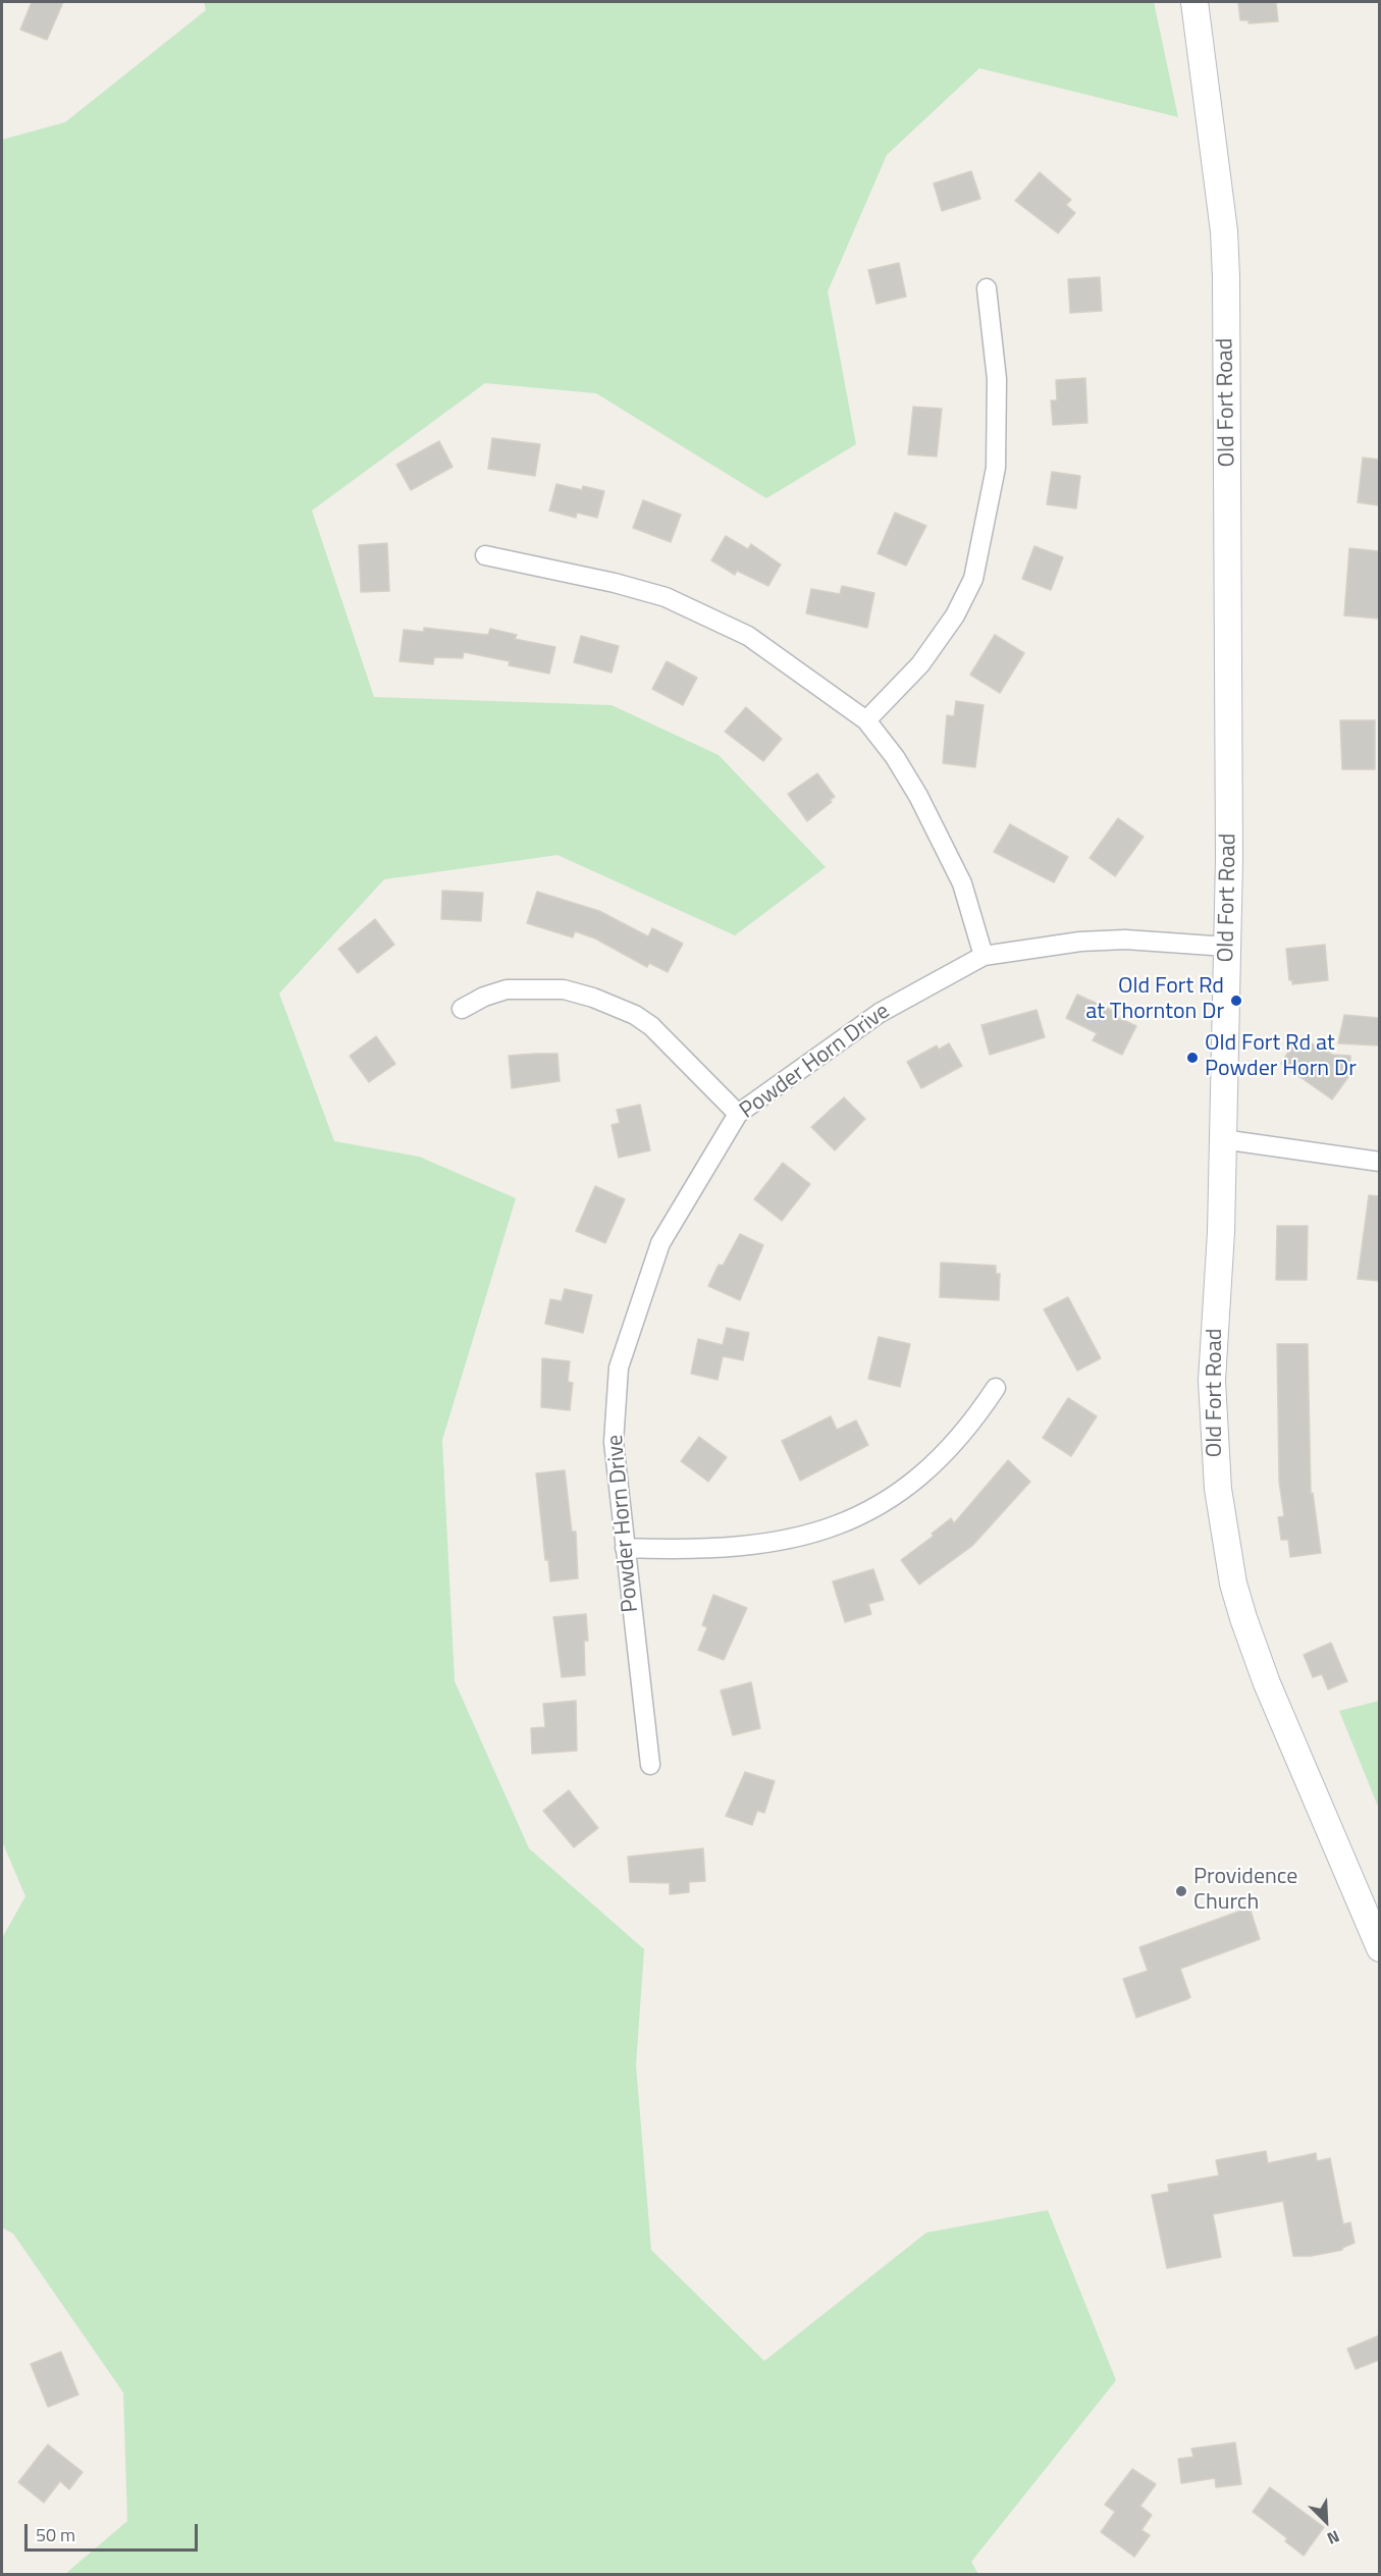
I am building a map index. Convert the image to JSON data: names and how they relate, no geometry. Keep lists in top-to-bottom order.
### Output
{
  "streets": {
    "main road": ["Old Fort Road"],
    "street": ["Powder Horn Drive"]
  },
  "crossings": [
    ["Old Fort Road", "Powder Horn Drive"]
  ],
  "places": ["Old Fort Rd at Thornton Dr", "Old Fort Rd at Powder Horn Dr", "Providence Church"],
  "scale_bar": "50 m",
  "north": "bottom right"
}
